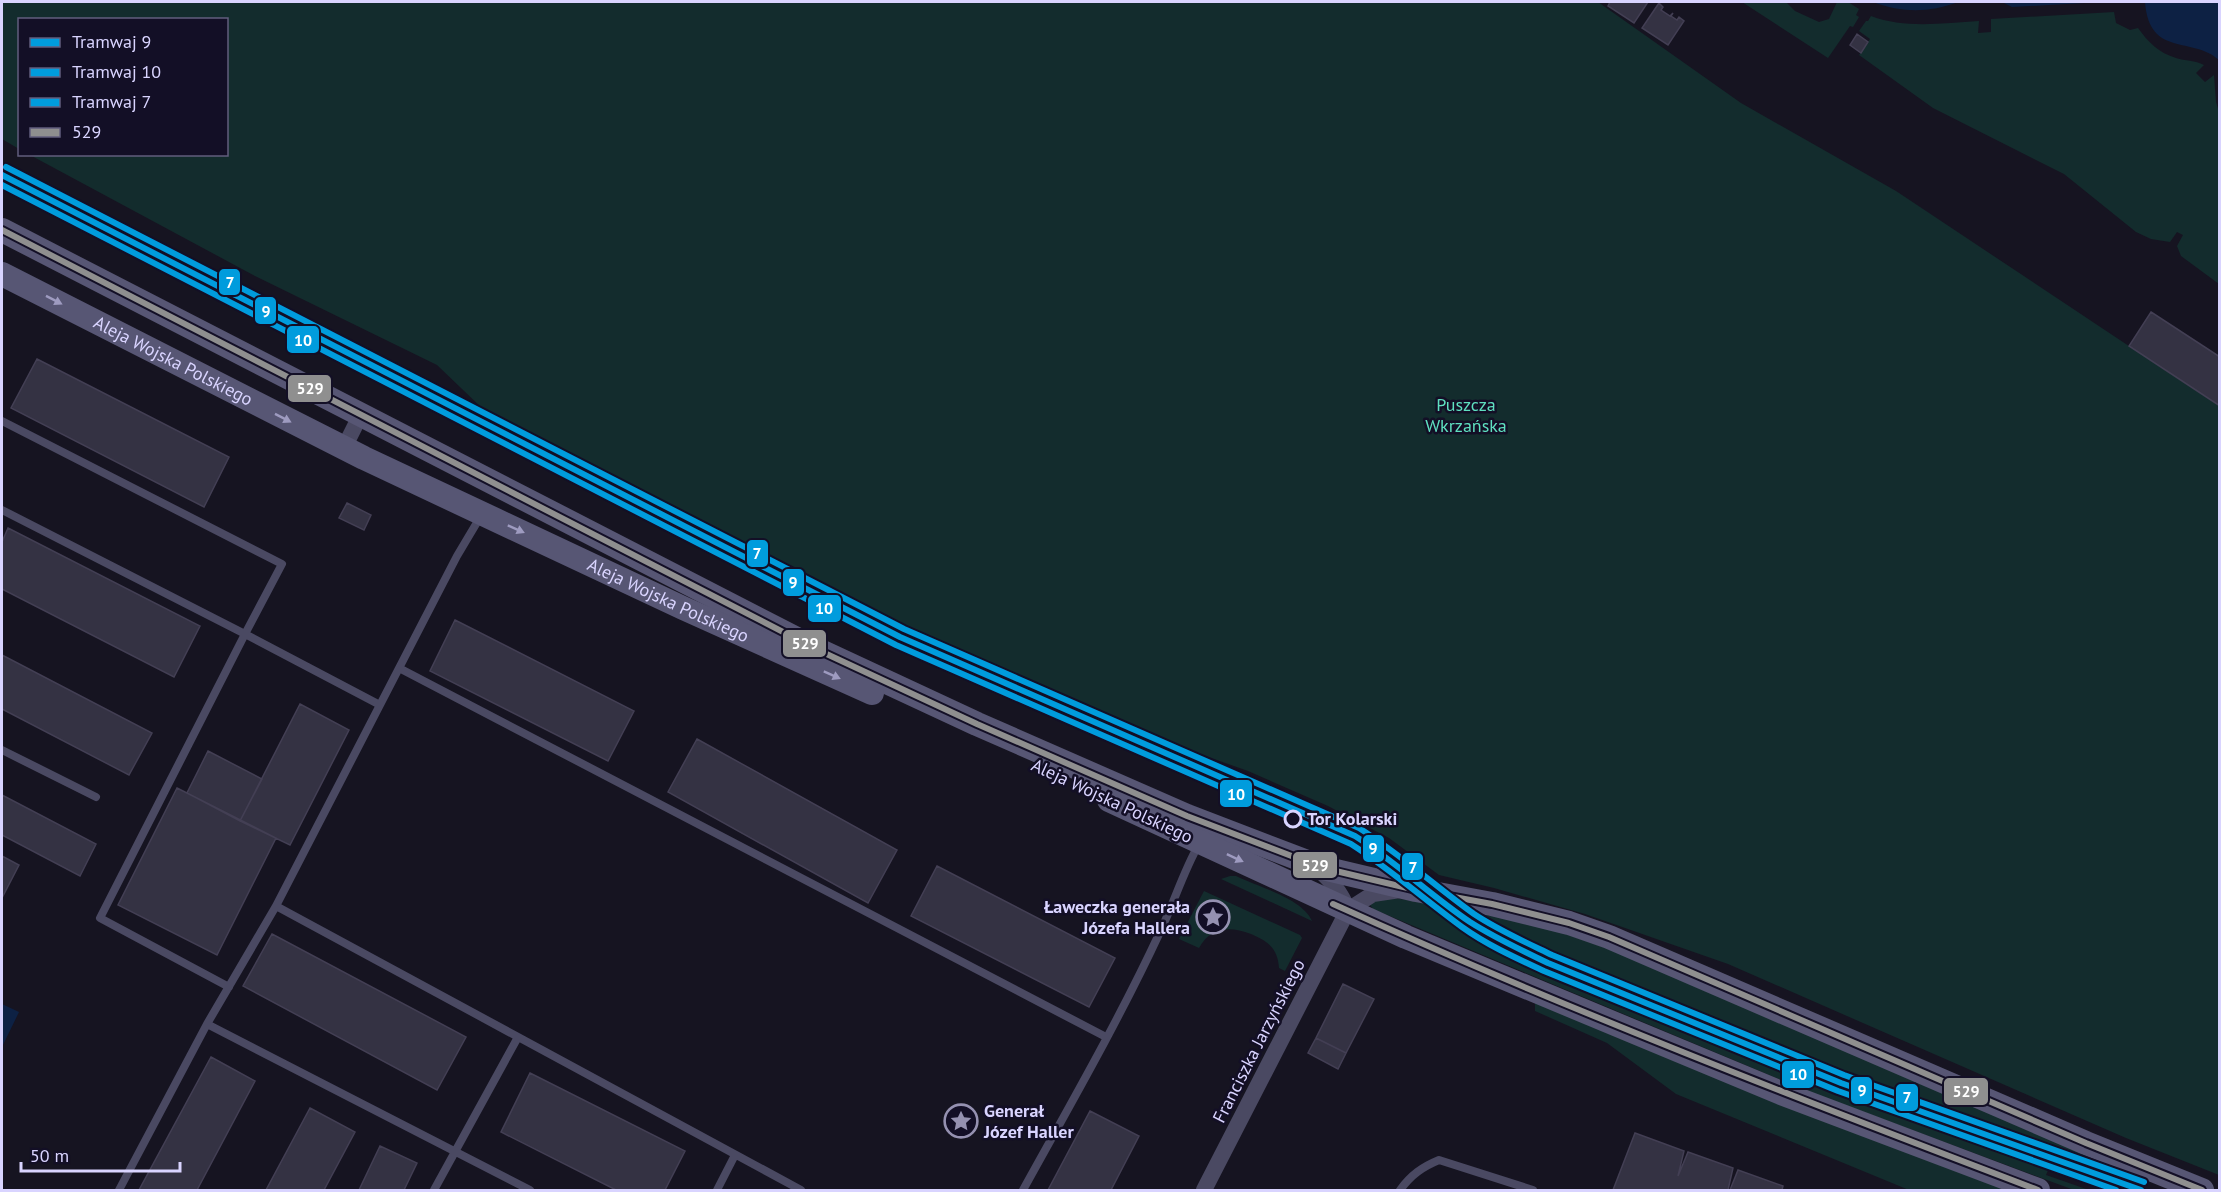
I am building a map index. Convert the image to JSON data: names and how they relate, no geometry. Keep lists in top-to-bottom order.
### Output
{
  "streets": {
    "main road": ["Aleja Wojska Polskiego"],
    "street": ["Franciszka Jarzyńskiego"]
  },
  "crossings": [
    ["Aleja Wojska Polskiego", "Franciszka Jarzyńskiego"]
  ],
  "parks": ["Puszcza Wkrzańska"],
  "places": {
    "other": ["Tor Kolarski"],
    "place": ["Ławeczka generała Józefa Hallera", "Generał Józef Haller"]
  },
  "lines": [
    "tram line 7",
    "tram line 9",
    "tram line 10",
    "transit line 529"
  ],
  "legend": [
    "Tramwaj 9",
    "Tramwaj 10",
    "Tramwaj 7",
    "529"
  ],
  "scale_bar": "50 m"
}
